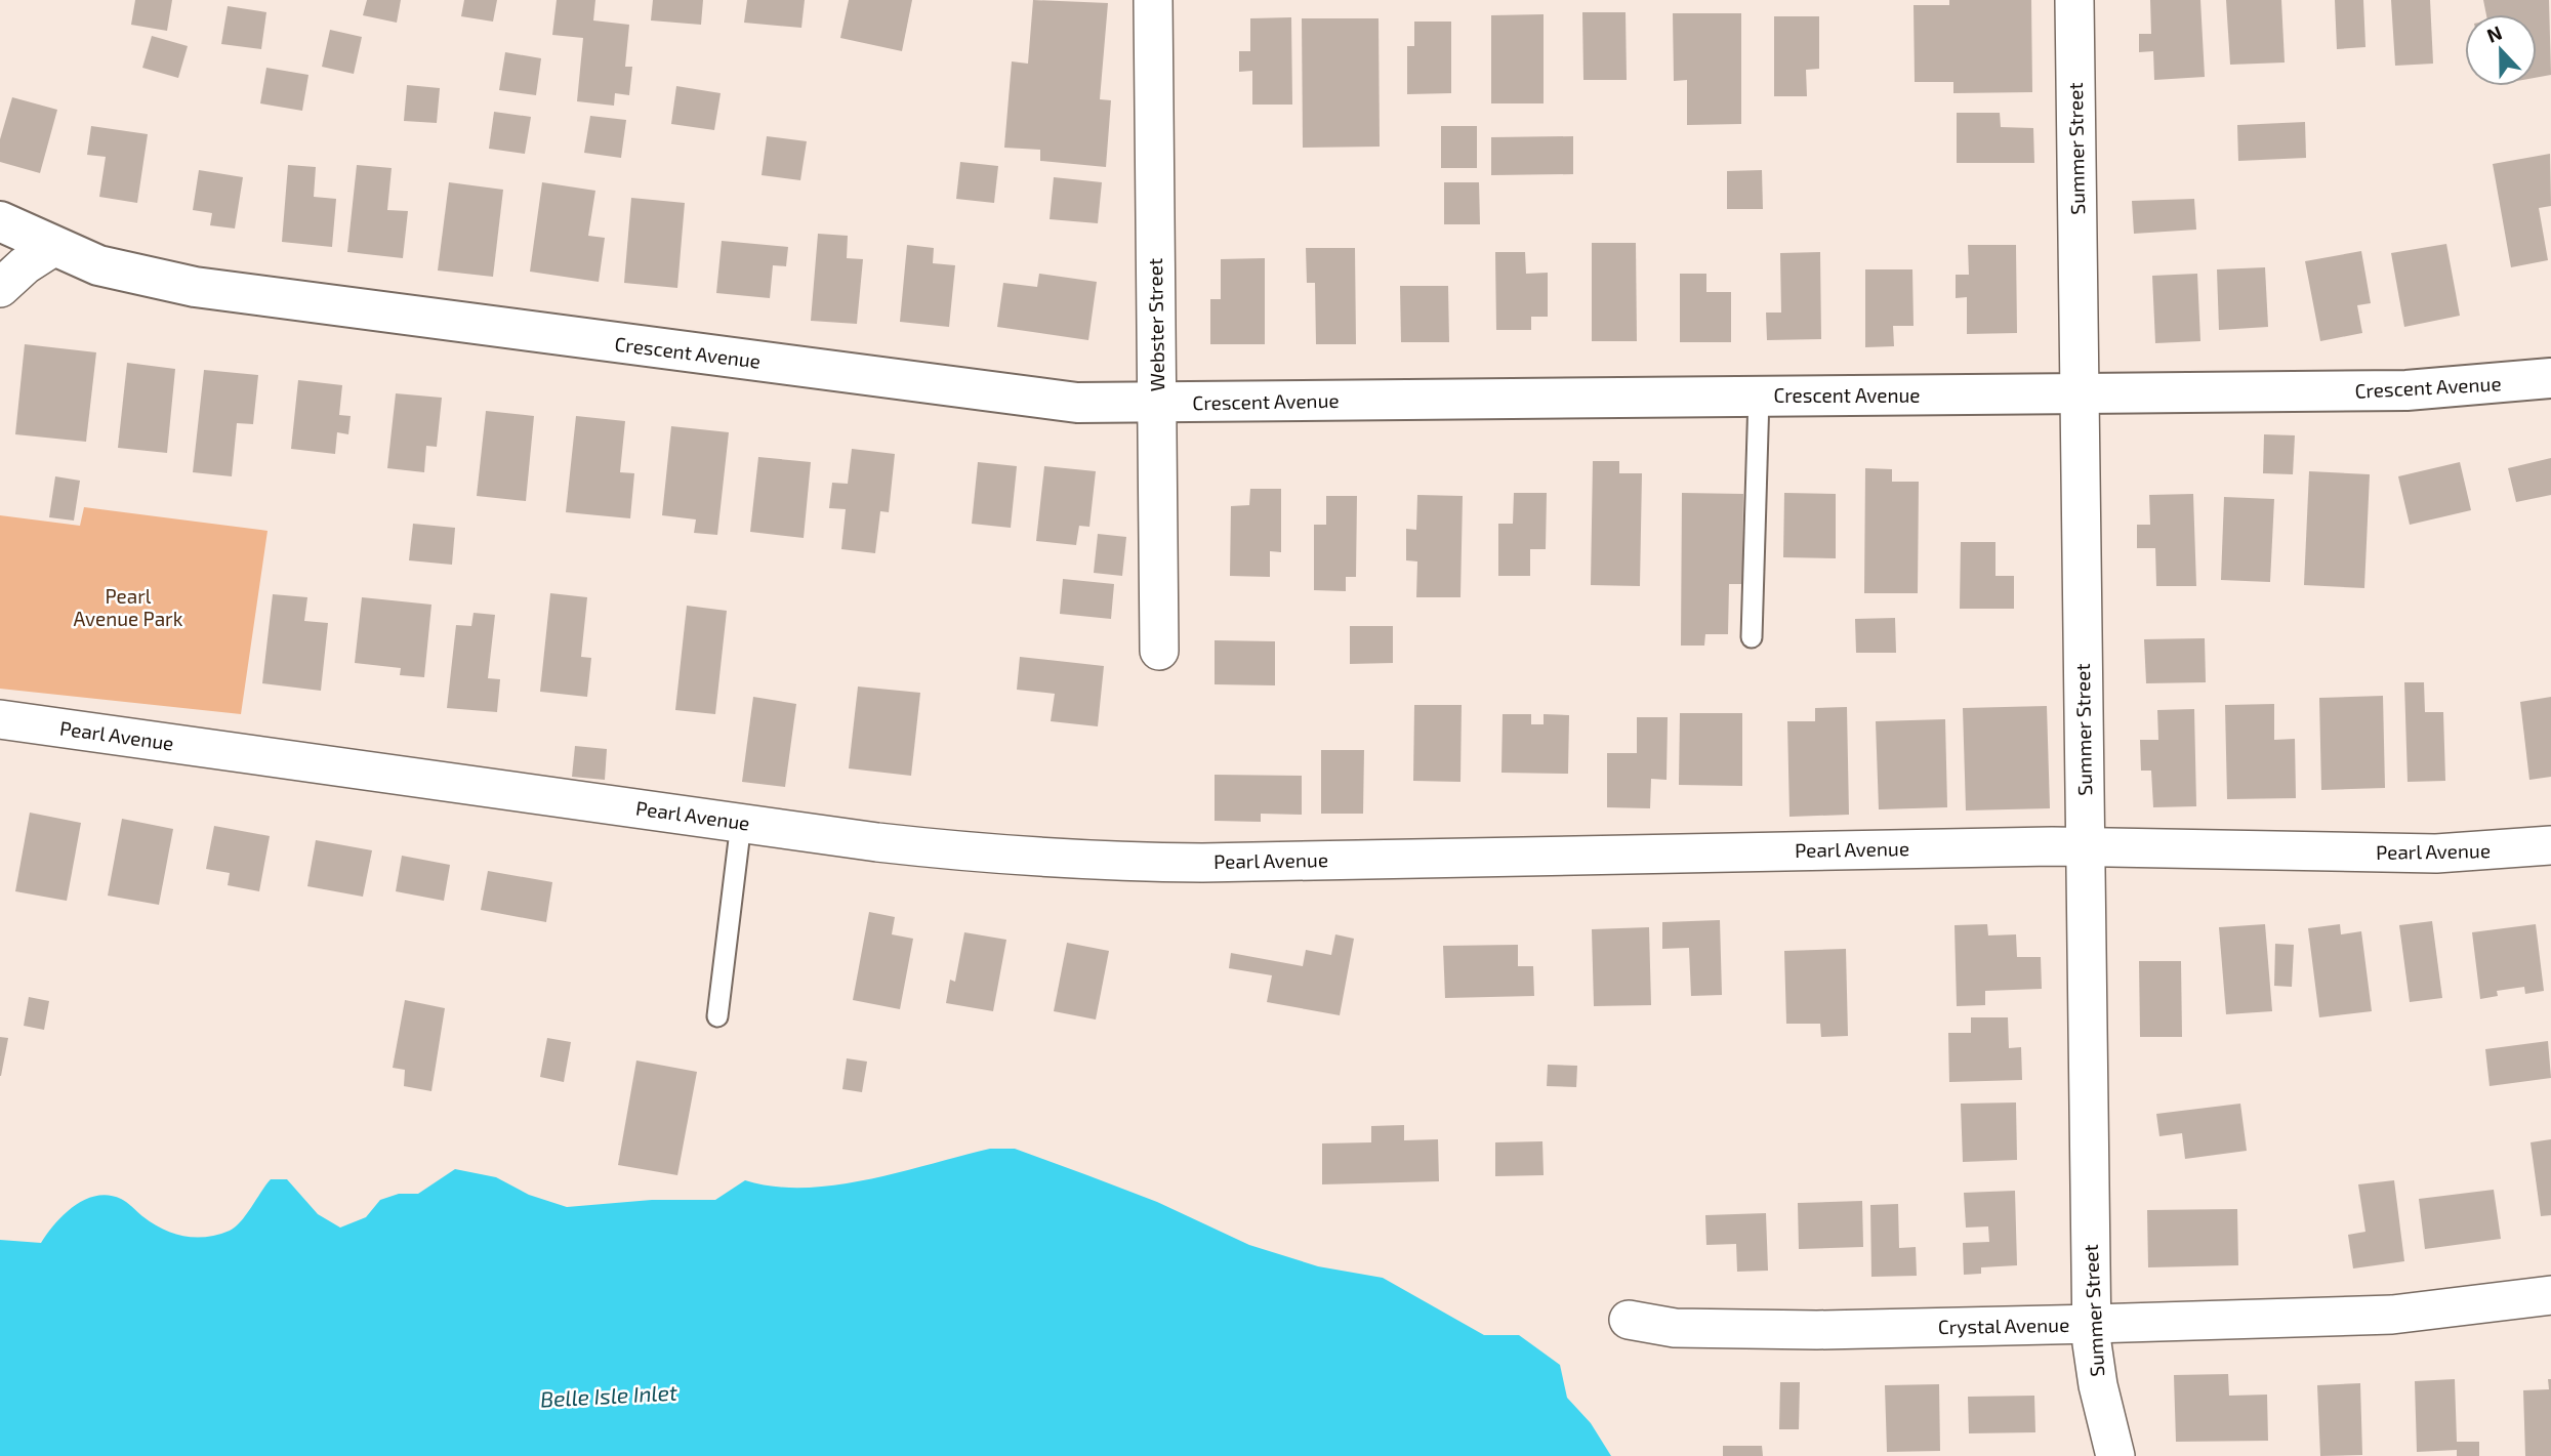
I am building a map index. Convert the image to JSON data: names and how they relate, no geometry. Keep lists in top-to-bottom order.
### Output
{
  "streets": {
    "street": [
      "Summer Street",
      "Webster Street",
      "Crescent Avenue",
      "Pearl Avenue",
      "Crystal Avenue"
    ]
  },
  "crossings": [
    ["Summer Street", "Crescent Avenue"],
    ["Summer Street", "Pearl Avenue"],
    ["Summer Street", "Crystal Avenue"],
    ["Webster Street", "Crescent Avenue"]
  ],
  "water": ["Belle Isle Inlet"],
  "parks": ["Pearl Avenue Park"],
  "north": "top"
}
